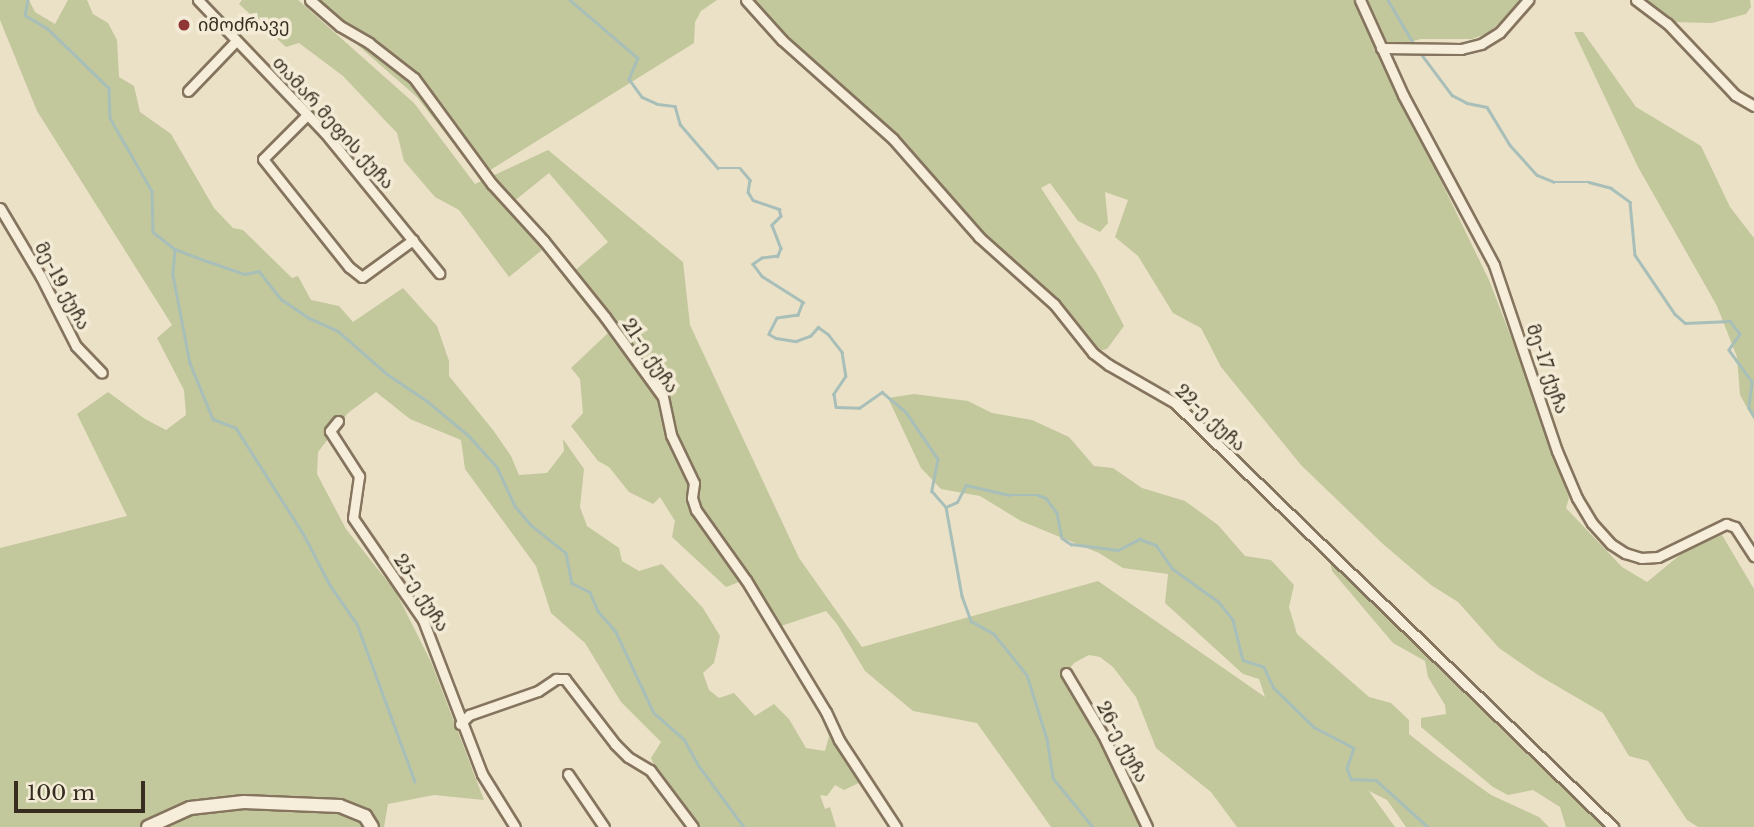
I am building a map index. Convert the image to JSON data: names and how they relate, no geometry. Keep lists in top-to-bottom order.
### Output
{
  "streets": {
    "street": [
      "თამარ მეფის ქუჩა",
      "მე-19 ქუჩა",
      "21-ე ქუჩა",
      "მე-17 ქუჩა",
      "22-ე ქუჩა",
      "25-ე ქუჩა",
      "26-ე ქუჩა"
    ]
  },
  "places": ["იმოძრავე"],
  "scale_bar": "100 m"
}
